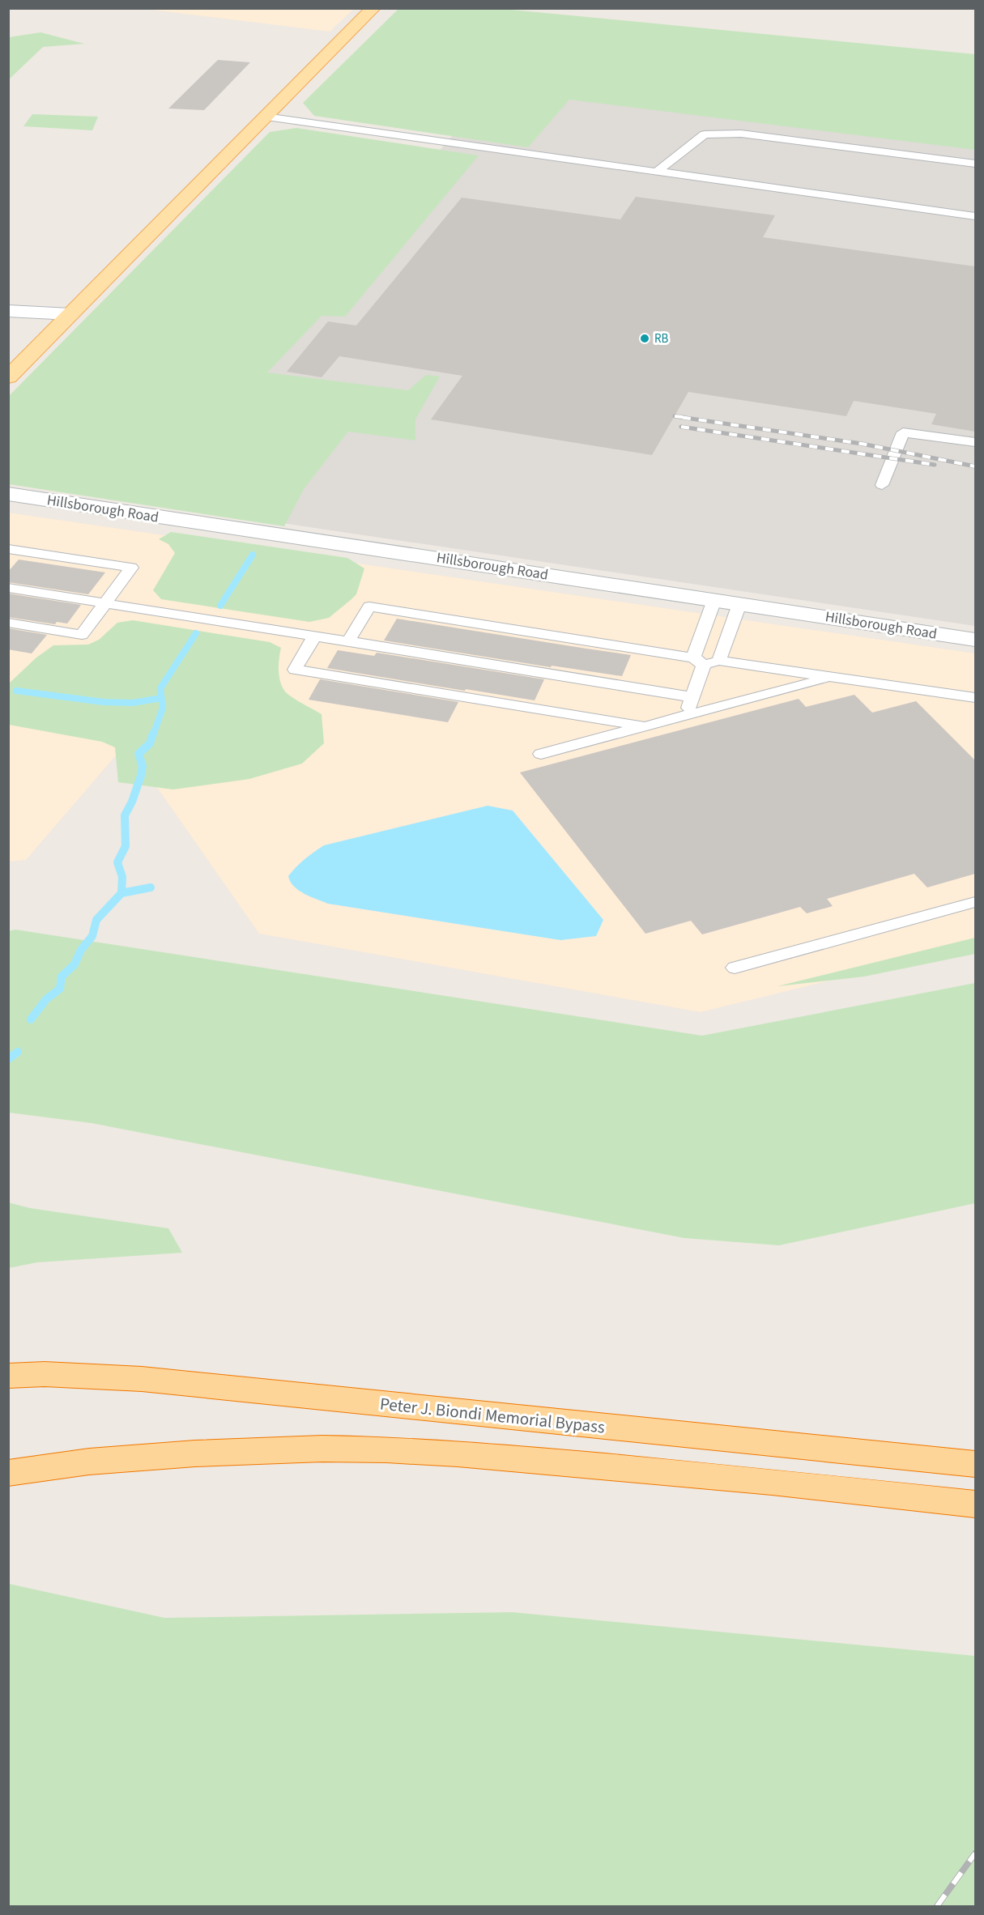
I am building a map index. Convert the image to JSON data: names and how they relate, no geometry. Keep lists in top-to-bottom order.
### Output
{
  "streets": {
    "highway": ["Peter J. Biondi Memorial Bypass"],
    "street": ["Hillsborough Road"]
  },
  "places": ["RB"]
}
